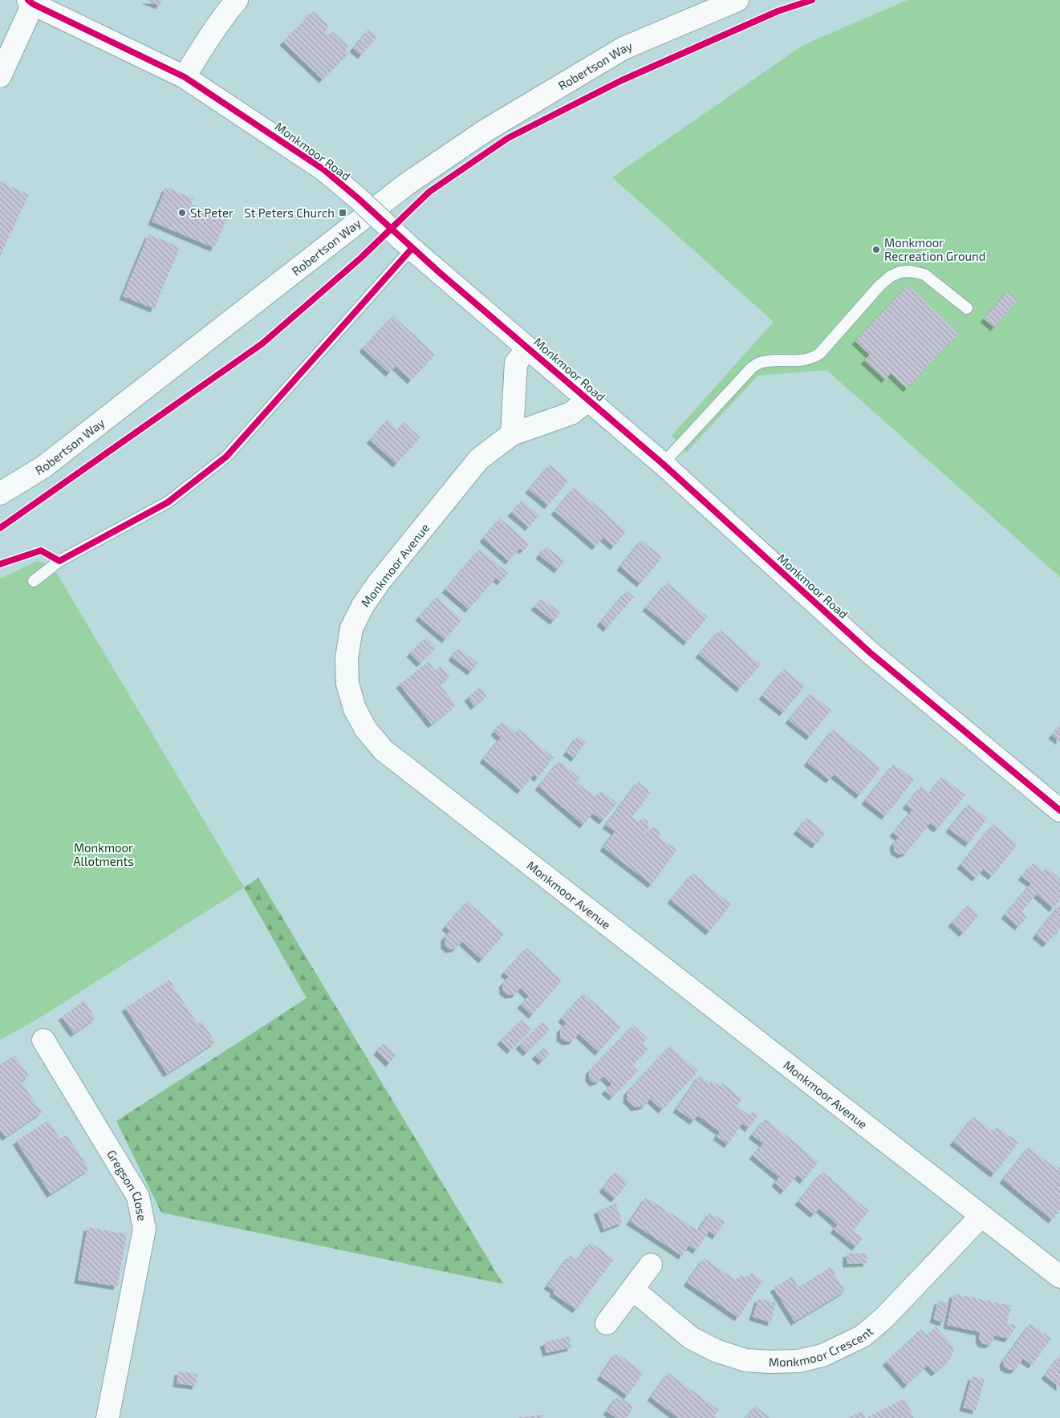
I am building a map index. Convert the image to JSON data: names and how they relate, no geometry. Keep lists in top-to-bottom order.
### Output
{
  "streets": {
    "street": [
      "Robertson Way",
      "Monkmoor Road",
      "Monkmoor Avenue",
      "Gregson Close",
      "Monkmoor Crescent"
    ]
  },
  "crossings": [
    ["Monkmoor Road", "Monkmoor Avenue"],
    ["Monkmoor Avenue", "Monkmoor Crescent"]
  ],
  "parks": ["Monkmoor Allotments"],
  "places": {
    "other": ["St Peter", "Monkmoor Recreation Ground"],
    "transit": ["St Peters Church"]
  }
}
